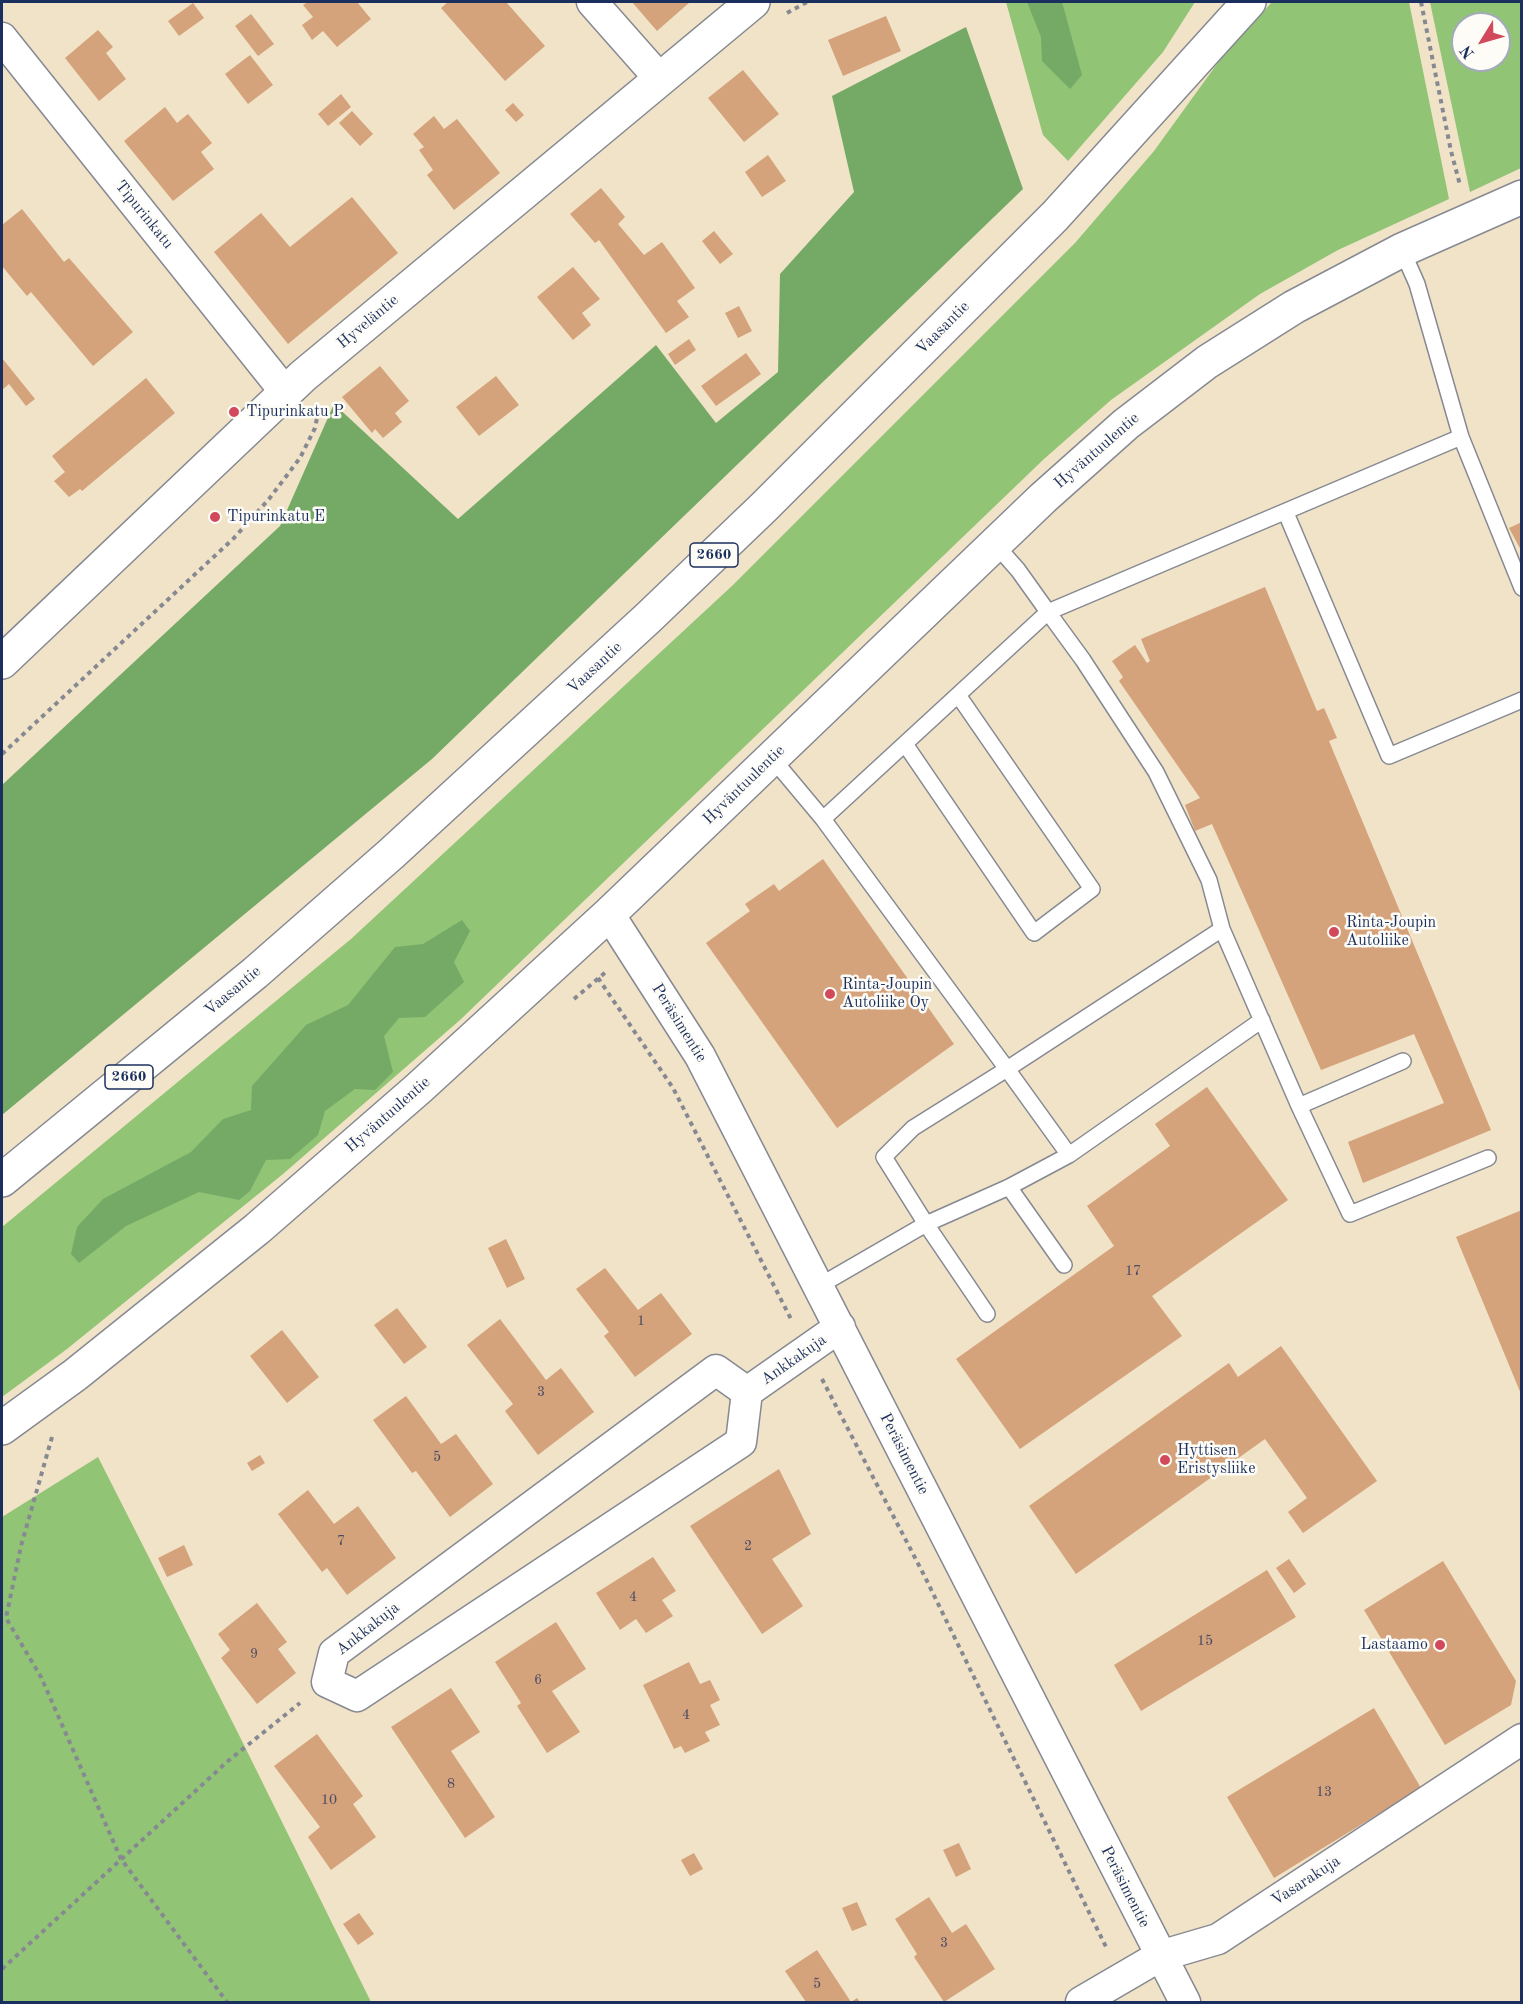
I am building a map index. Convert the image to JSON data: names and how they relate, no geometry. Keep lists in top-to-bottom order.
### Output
{
  "streets": {
    "street": [
      "Tipurinkatu",
      "Hyveläntie",
      "Vaasantie",
      "Hyväntuulentie",
      "2660",
      "Peräsimentie",
      "Ankkakuja",
      "Vasarakuja"
    ]
  },
  "crossings": [
    ["Tipurinkatu", "Hyveläntie"],
    ["Hyväntuulentie", "Peräsimentie"],
    ["Peräsimentie", "Ankkakuja"],
    ["Peräsimentie", "Vasarakuja"]
  ],
  "places": [
    "Tipurinkatu P",
    "Tipurinkatu E",
    "Rinta-Joupin Autoliike",
    "Rinta-Joupin Autoliike Oy",
    "Hyttisen Eristysliike",
    "Lastaamo"
  ],
  "house_numbers": [
    "17",
    "1",
    "3",
    "5",
    "7",
    "2",
    "4",
    "15",
    "9",
    "6",
    "4",
    "8",
    "13",
    "10",
    "3",
    "5"
  ],
  "north": "bottom left"
}
